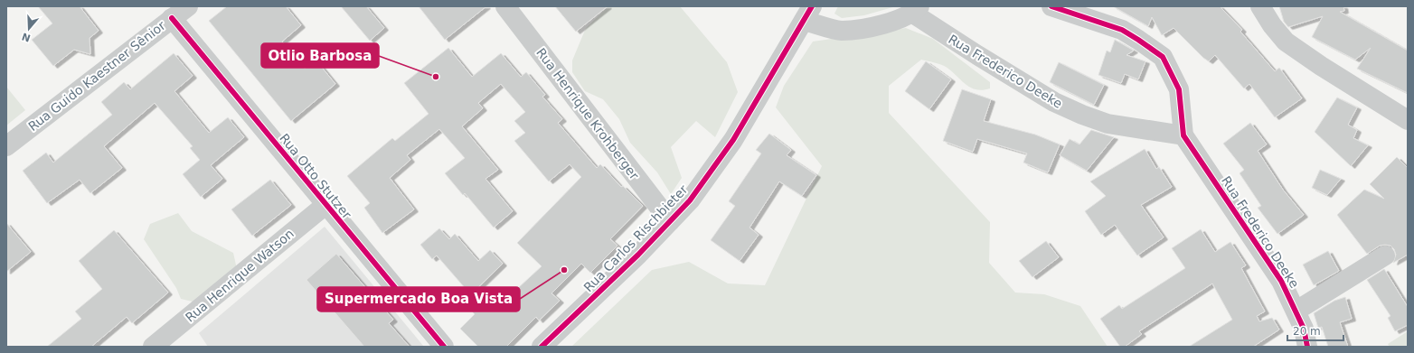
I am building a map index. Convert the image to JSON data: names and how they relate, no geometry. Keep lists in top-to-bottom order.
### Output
{
  "streets": {
    "street": [
      "Rua Frederico Deeke",
      "Rua Guido Kaestner Sênior",
      "Rua Henrique Krohberger",
      "Rua Otto Stutzer",
      "Rua Carlos Rischbieter",
      "Rua Henrique Watson"
    ]
  },
  "crossings": [
    ["Rua Frederico Deeke", "Rua Carlos Rischbieter"],
    ["Rua Guido Kaestner Sênior", "Rua Otto Stutzer"],
    ["Rua Henrique Krohberger", "Rua Carlos Rischbieter"],
    ["Rua Otto Stutzer", "Rua Henrique Watson"]
  ],
  "places": ["Otlio Barbosa", "Supermercado Boa Vista"],
  "scale_bar": "20 m",
  "north": "bottom"
}
